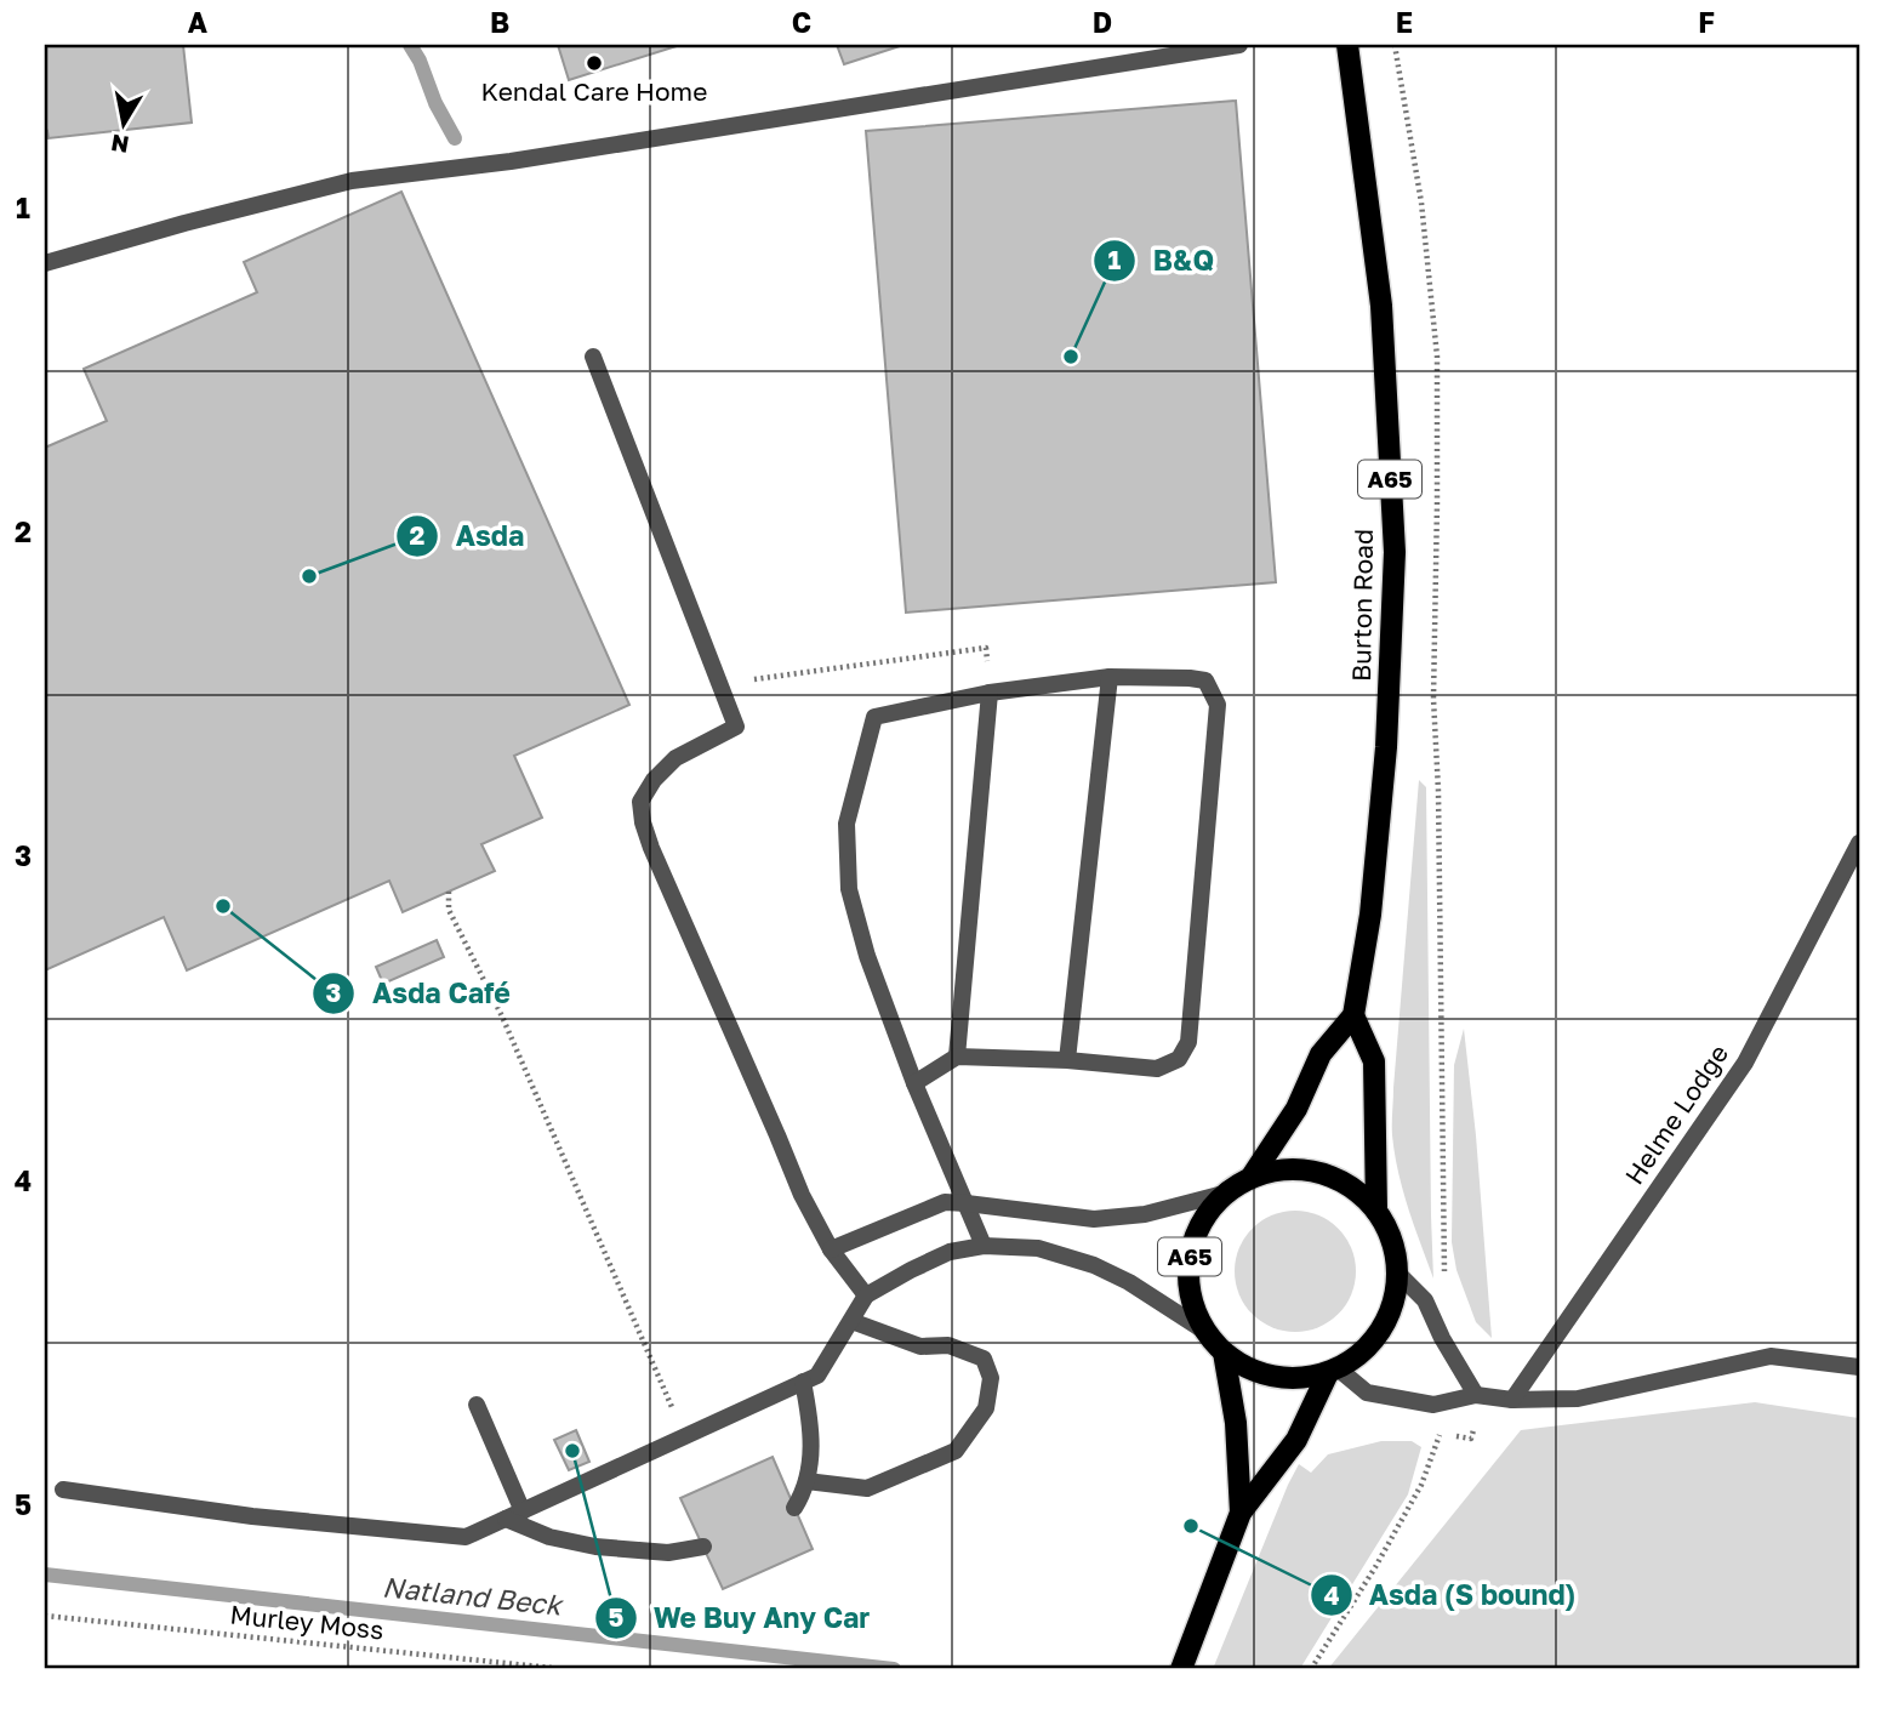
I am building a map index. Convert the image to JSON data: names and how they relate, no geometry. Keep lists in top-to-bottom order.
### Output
{
  "streets": {
    "main road": ["A65", "Burton Road"],
    "street": ["Helme Lodge"],
    "path": ["Murley Moss"]
  },
  "crossings": [
    ["A65", "Burton Road"]
  ],
  "water": ["Natland Beck"],
  "places": [
    "Kendal Care Home",
    "B&Q",
    "Asda",
    "Asda Café",
    "We Buy Any Car",
    "Asda (S bound)"
  ],
  "north": "bottom",
  "grid": {
    "columns": [
      "A",
      "B",
      "C",
      "D",
      "E",
      "F"
    ],
    "rows": [
      "1",
      "2",
      "3",
      "4",
      "5"
    ]
  }
}
